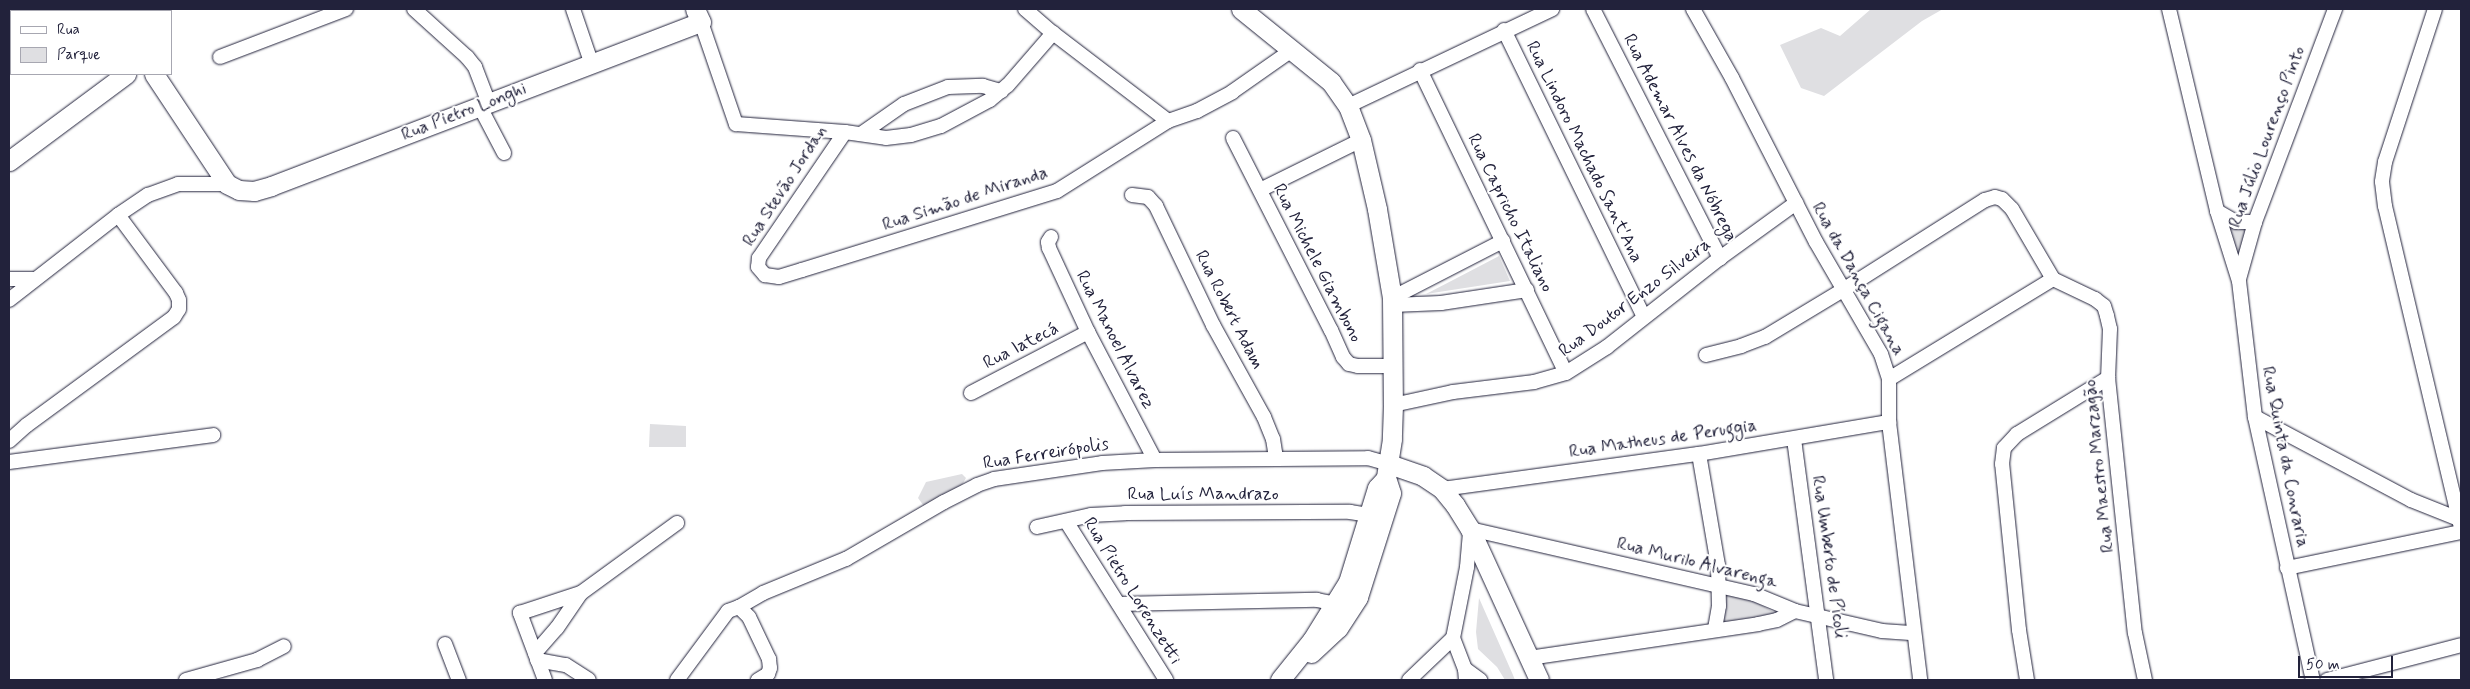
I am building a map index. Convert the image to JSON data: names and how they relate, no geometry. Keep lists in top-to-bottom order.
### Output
{
  "streets": {
    "street": [
      "Rua Pietro Longhi",
      "Rua Júlio Lourenço Pinto",
      "Rua Ademar Alves da Nóbrega",
      "Rua Lindoro Machado Sant'Ana",
      "Rua Stevão Jordan",
      "Rua Simão de Miranda",
      "Rua Capricho Italiano",
      "Rua Michele Giambono",
      "Rua da Dança Cigana",
      "Rua Doutor Enzo Silveira",
      "Rua Robert Adam",
      "Rua Manoel Alvarez",
      "Rua Iatecá",
      "Rua Matheus de Peruggia",
      "Rua Ferreirópolis",
      "Rua Quinta da Conraria",
      "Rua Maestro Marzagão",
      "Rua Luís Mandrazo",
      "Rua Umberto de Pícoli",
      "Rua Murilo Alvarenga",
      "Rua Pietro Lorenzetti"
    ]
  },
  "crossings": [
    ["Rua Pietro Longhi", "Rua Stevão Jordan"],
    ["Rua Júlio Lourenço Pinto", "Rua Quinta da Conraria"],
    ["Rua Ademar Alves da Nóbrega", "Rua Doutor Enzo Silveira"],
    ["Rua Lindoro Machado Sant'Ana", "Rua Doutor Enzo Silveira"],
    ["Rua Stevão Jordan", "Rua Simão de Miranda"],
    ["Rua Capricho Italiano", "Rua Doutor Enzo Silveira"],
    ["Rua da Dança Cigana", "Rua Doutor Enzo Silveira"],
    ["Rua da Dança Cigana", "Rua Matheus de Peruggia"],
    ["Rua da Dança Cigana", "Rua Murilo Alvarenga"],
    ["Rua Robert Adam", "Rua Ferreirópolis"],
    ["Rua Manoel Alvarez", "Rua Iatecá"],
    ["Rua Manoel Alvarez", "Rua Ferreirópolis"],
    ["Rua Matheus de Peruggia", "Rua Umberto de Pícoli"],
    ["Rua Luís Mandrazo", "Rua Pietro Lorenzetti"],
    ["Rua Umberto de Pícoli", "Rua Murilo Alvarenga"]
  ],
  "legend": ["Rua", "Parque"],
  "scale_bar": "50 m"
}
